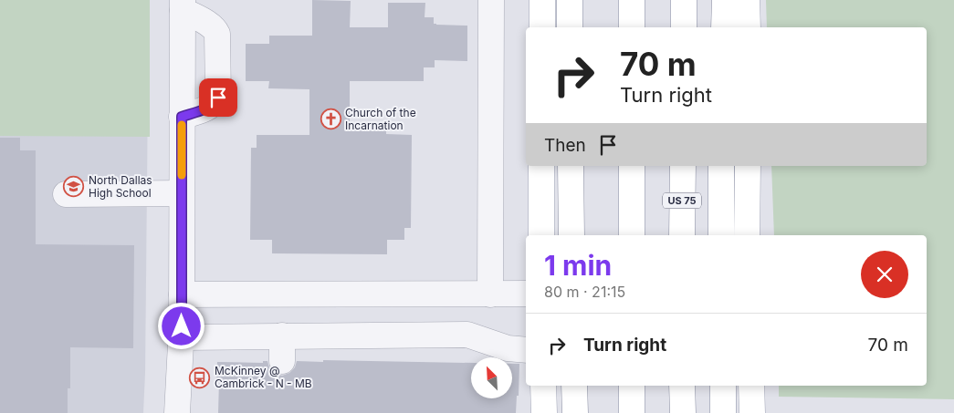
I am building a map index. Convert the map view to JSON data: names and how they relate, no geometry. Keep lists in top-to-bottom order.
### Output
{
  "streets": {
    "main road": ["US 75"]
  },
  "places": {
    "church": ["Church of the Incarnation"],
    "school or university": ["North Dallas High School"],
    "bus stop": ["McKinney @ Cambrick - N - MB"]
  },
  "north": "top left",
  "page": {
    "turn": ["70 m", "Turn right"],
    "then": "Then",
    "heading": ["1 min", "80 m · 21:15"],
    "list": [
      {
        "name": "Turn right",
        "value": "70 m"
      }
    ]
  }
}
